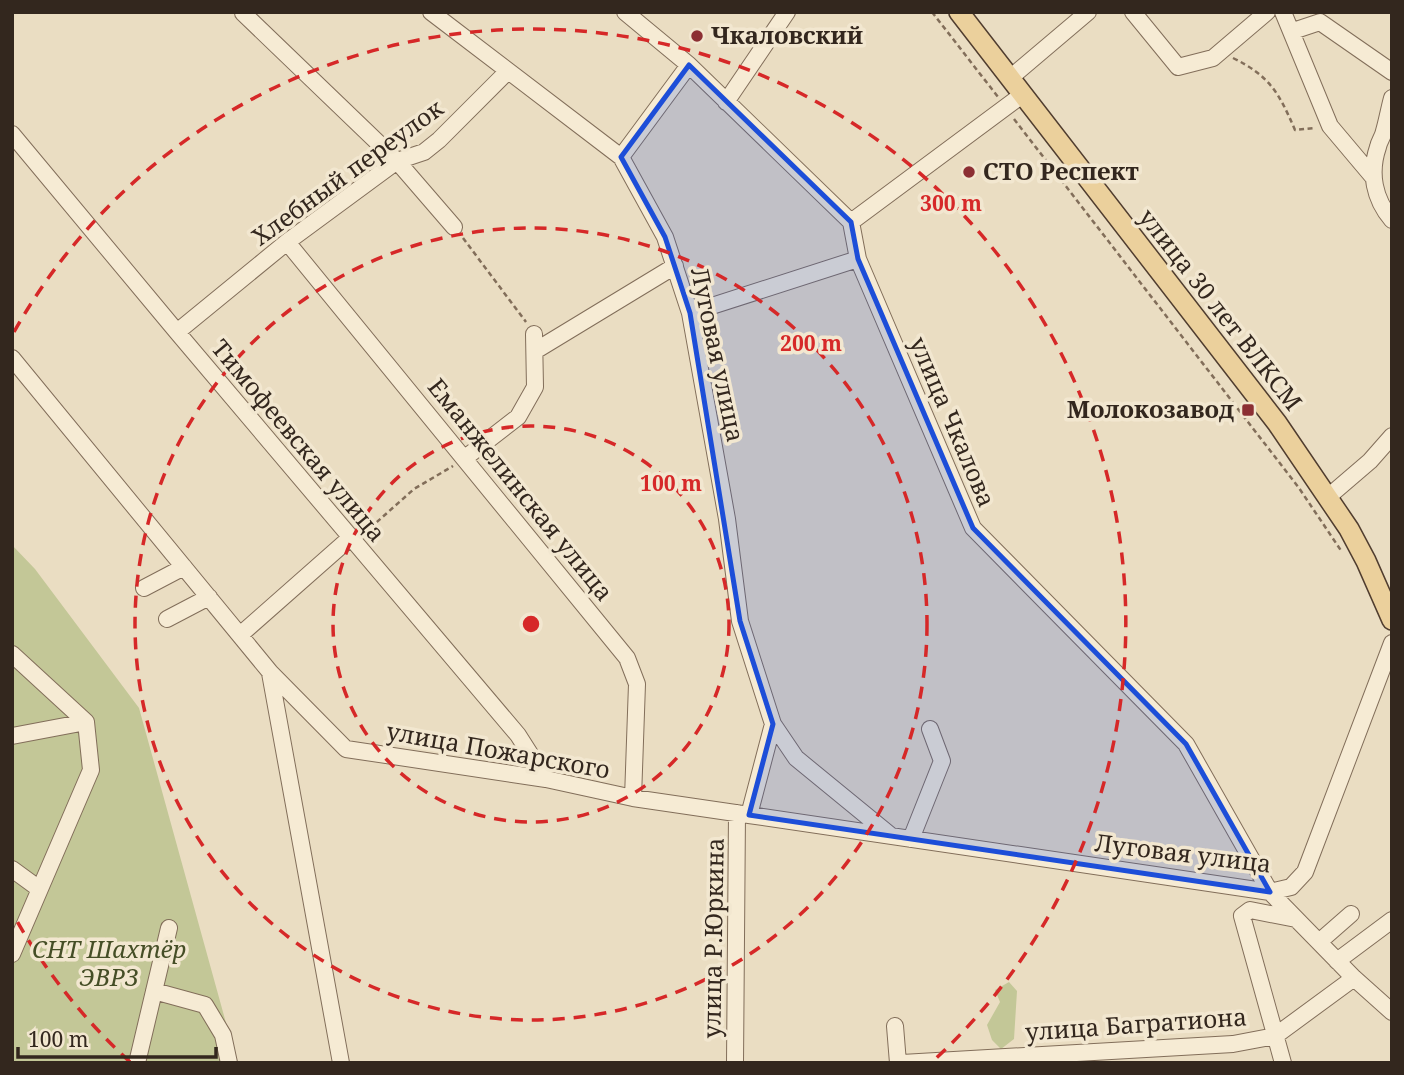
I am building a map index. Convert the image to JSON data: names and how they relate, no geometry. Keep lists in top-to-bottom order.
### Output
{
  "streets": {
    "main road": ["улица 30 лет ВЛКСМ"],
    "street": [
      "Хлебный переулок",
      "Луговая улица",
      "улица Чкалова",
      "Тимофеевская улица",
      "Еманжелинская улица",
      "улица Пожарского",
      "улица Р.Юркина",
      "улица Багратиона"
    ]
  },
  "crossings": [
    ["Хлебный переулок", "Луговая улица"],
    ["Хлебный переулок", "Тимофеевская улица"],
    ["Хлебный переулок", "Еманжелинская улица"],
    ["Луговая улица", "улица Чкалова"],
    ["Луговая улица", "улица Пожарского"],
    ["Луговая улица", "улица Р.Юркина"],
    ["улица Чкалова", "улица Багратиона"],
    ["Тимофеевская улица", "улица Пожарского"],
    ["Еманжелинская улица", "улица Пожарского"],
    ["улица Пожарского", "улица Р.Юркина"]
  ],
  "parks": ["СНТ Шахтёр ЭВРЗ"],
  "places": {
    "other": ["Чкаловский", "СТО Респект"],
    "transit": ["Молокозавод"]
  },
  "scale_bar": "100 m",
  "rings": ["300 m", "200 m", "100 m"]
}
